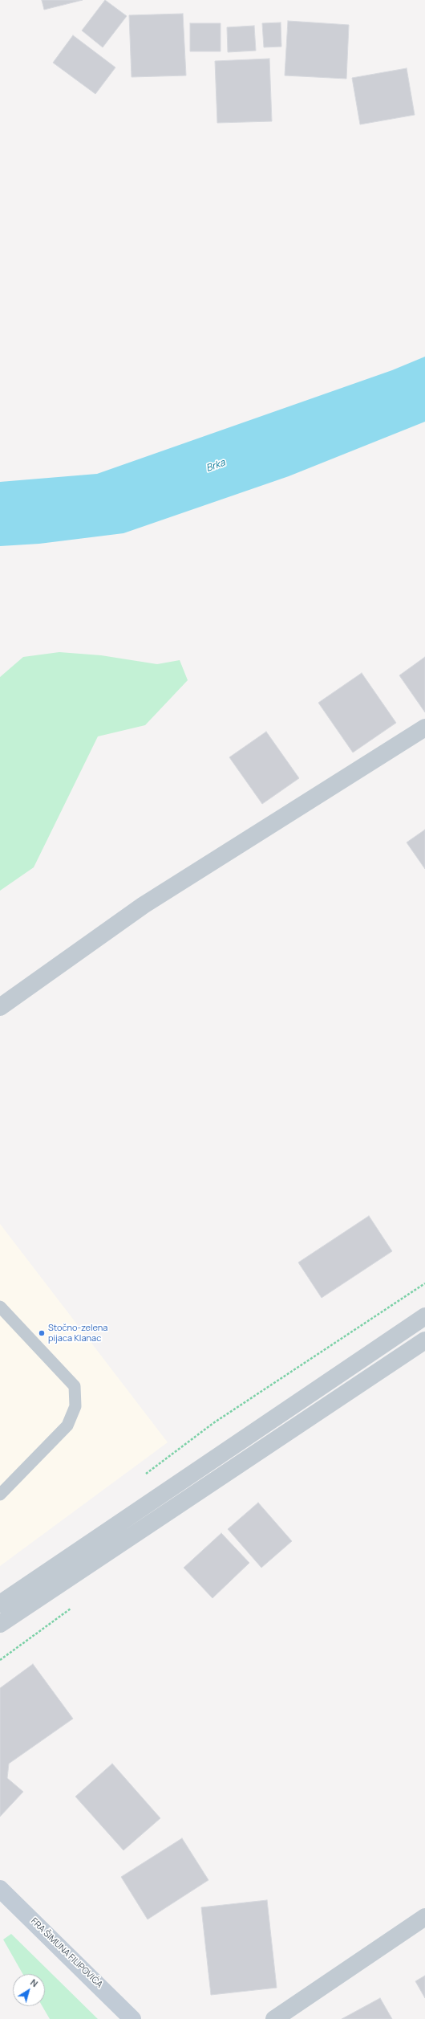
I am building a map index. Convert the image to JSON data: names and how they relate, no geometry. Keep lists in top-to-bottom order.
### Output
{
  "streets": {
    "main road": ["FRA ŠIMUNA FILIPOVIĆA"]
  },
  "water": ["Brka"],
  "places": ["Stočno-zelena pijaca Klanac"],
  "north": "top right"
}
